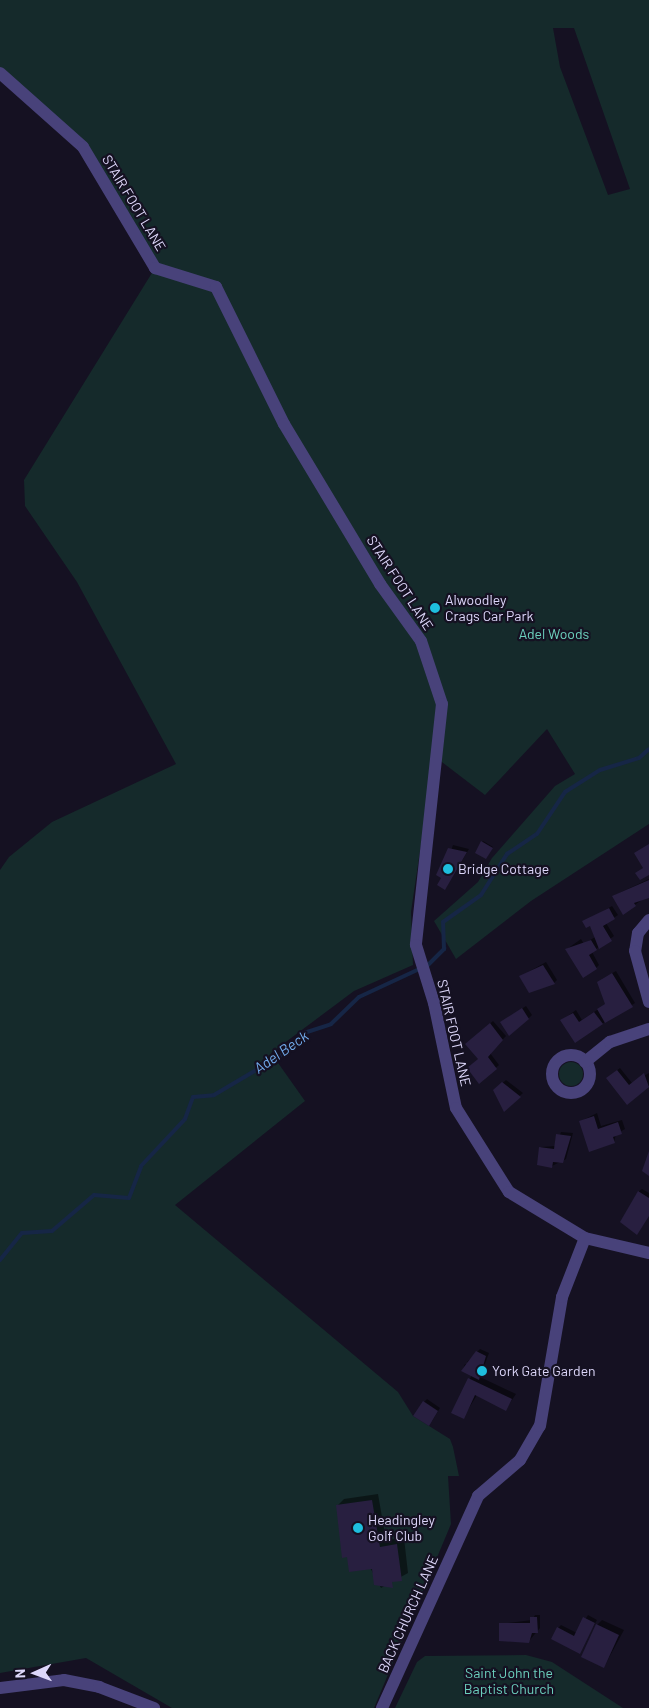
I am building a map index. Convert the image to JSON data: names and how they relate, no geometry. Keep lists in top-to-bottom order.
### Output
{
  "streets": {
    "street": ["STAIR FOOT LANE", "BACK CHURCH LANE"]
  },
  "crossings": [
    ["STAIR FOOT LANE", "BACK CHURCH LANE"]
  ],
  "water": ["Adel Beck"],
  "parks": ["Adel Woods", "Saint John the Baptist Church"],
  "places": [
    "Alwoodley Crags Car Park",
    "Bridge Cottage",
    "York Gate Garden",
    "Headingley Golf Club"
  ],
  "north": "left"
}
